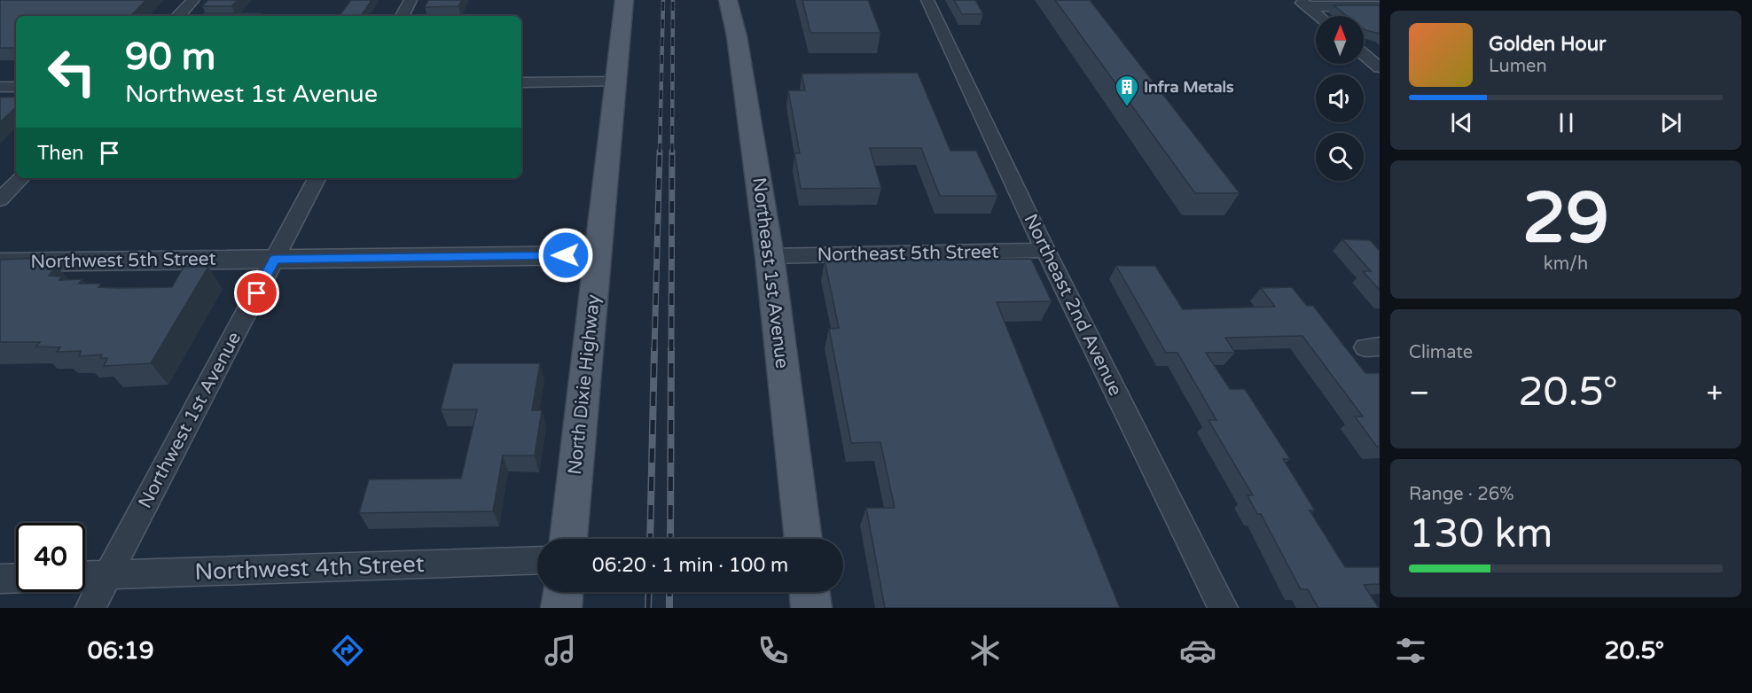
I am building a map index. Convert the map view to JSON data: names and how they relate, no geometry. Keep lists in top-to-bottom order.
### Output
{
  "streets": {
    "main road": ["Northeast 1st Avenue", "North Dixie Highway"],
    "street": [
      "Northeast 5th Street",
      "Northwest 5th Street",
      "Northeast 2nd Avenue",
      "Northwest 1st Avenue",
      "Northwest 4th Street"
    ]
  },
  "crossings": [
    ["Northeast 5th Street", "Northeast 1st Avenue"],
    ["Northeast 5th Street", "Northeast 2nd Avenue"],
    ["Northwest 5th Street", "North Dixie Highway"],
    ["Northwest 5th Street", "Northwest 1st Avenue"],
    ["Northwest 1st Avenue", "Northwest 4th Street"]
  ],
  "places": {
    "building": ["Infra Metals"]
  },
  "north": "top",
  "page": {
    "turn": ["90 m", "Northwest 1st Avenue"],
    "song": ["Golden Hour", "Lumen"],
    "then": "Then",
    "tile": [
      ["29", "km/h"],
      "Climate",
      ["Range · 26%", "130 km"]
    ],
    "heat": ["−", "20.5°", "+"],
    "limit": "40",
    "trip": "06:20 · 1 min · 100 m",
    "tabs": ["06:19", "20.5°"]
  }
}
